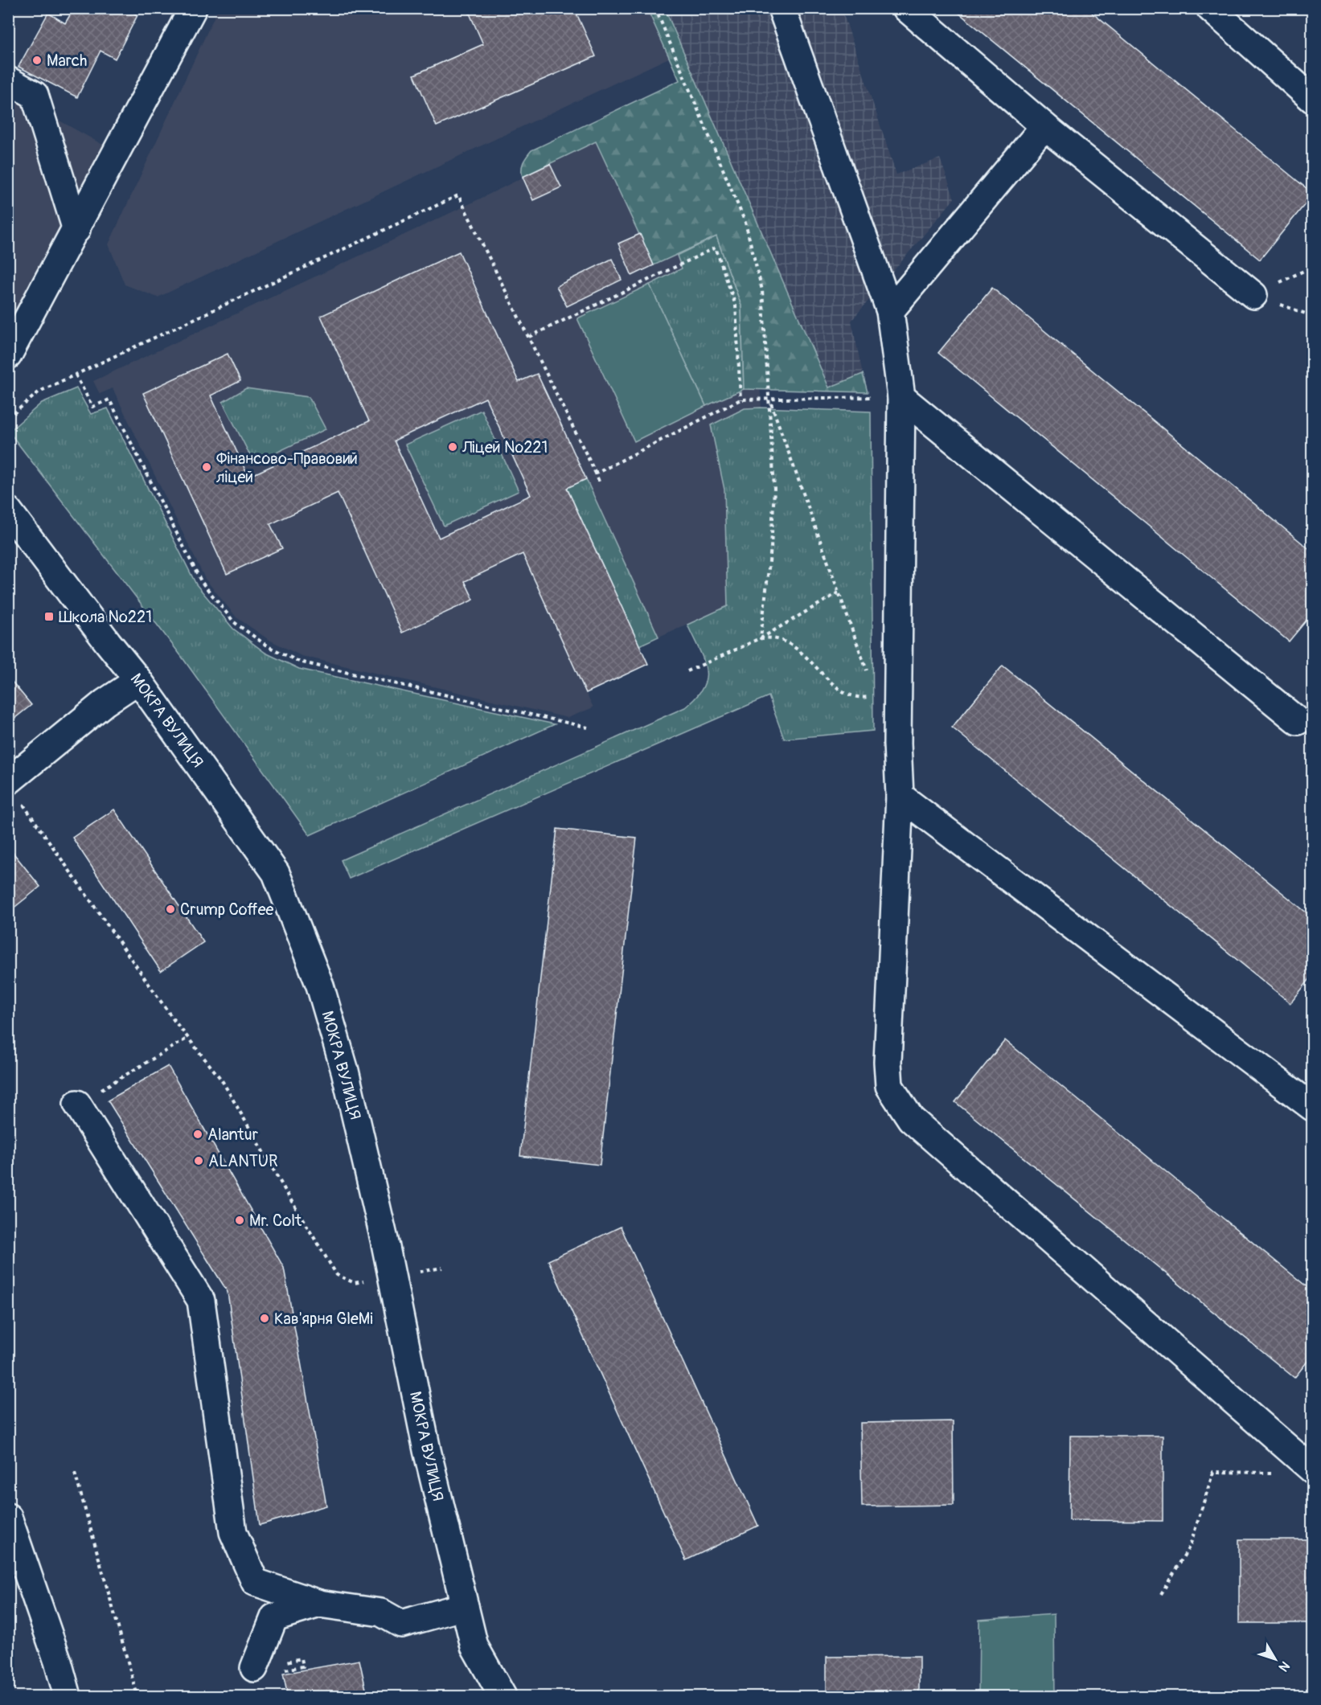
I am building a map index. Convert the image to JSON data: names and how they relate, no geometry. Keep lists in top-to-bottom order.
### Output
{
  "streets": {
    "street": ["МОКРА ВУЛИЦЯ"]
  },
  "places": {
    "other": [
      "March",
      "Ліцей №221",
      "Фінансово-Правовий ліцей",
      "Crump Coffee",
      "Alantur",
      "ALANTUR",
      "Mr. Colt",
      "Кав'ярня GleMi"
    ],
    "transit": ["Школа №221"]
  },
  "north": "bottom right"
}
